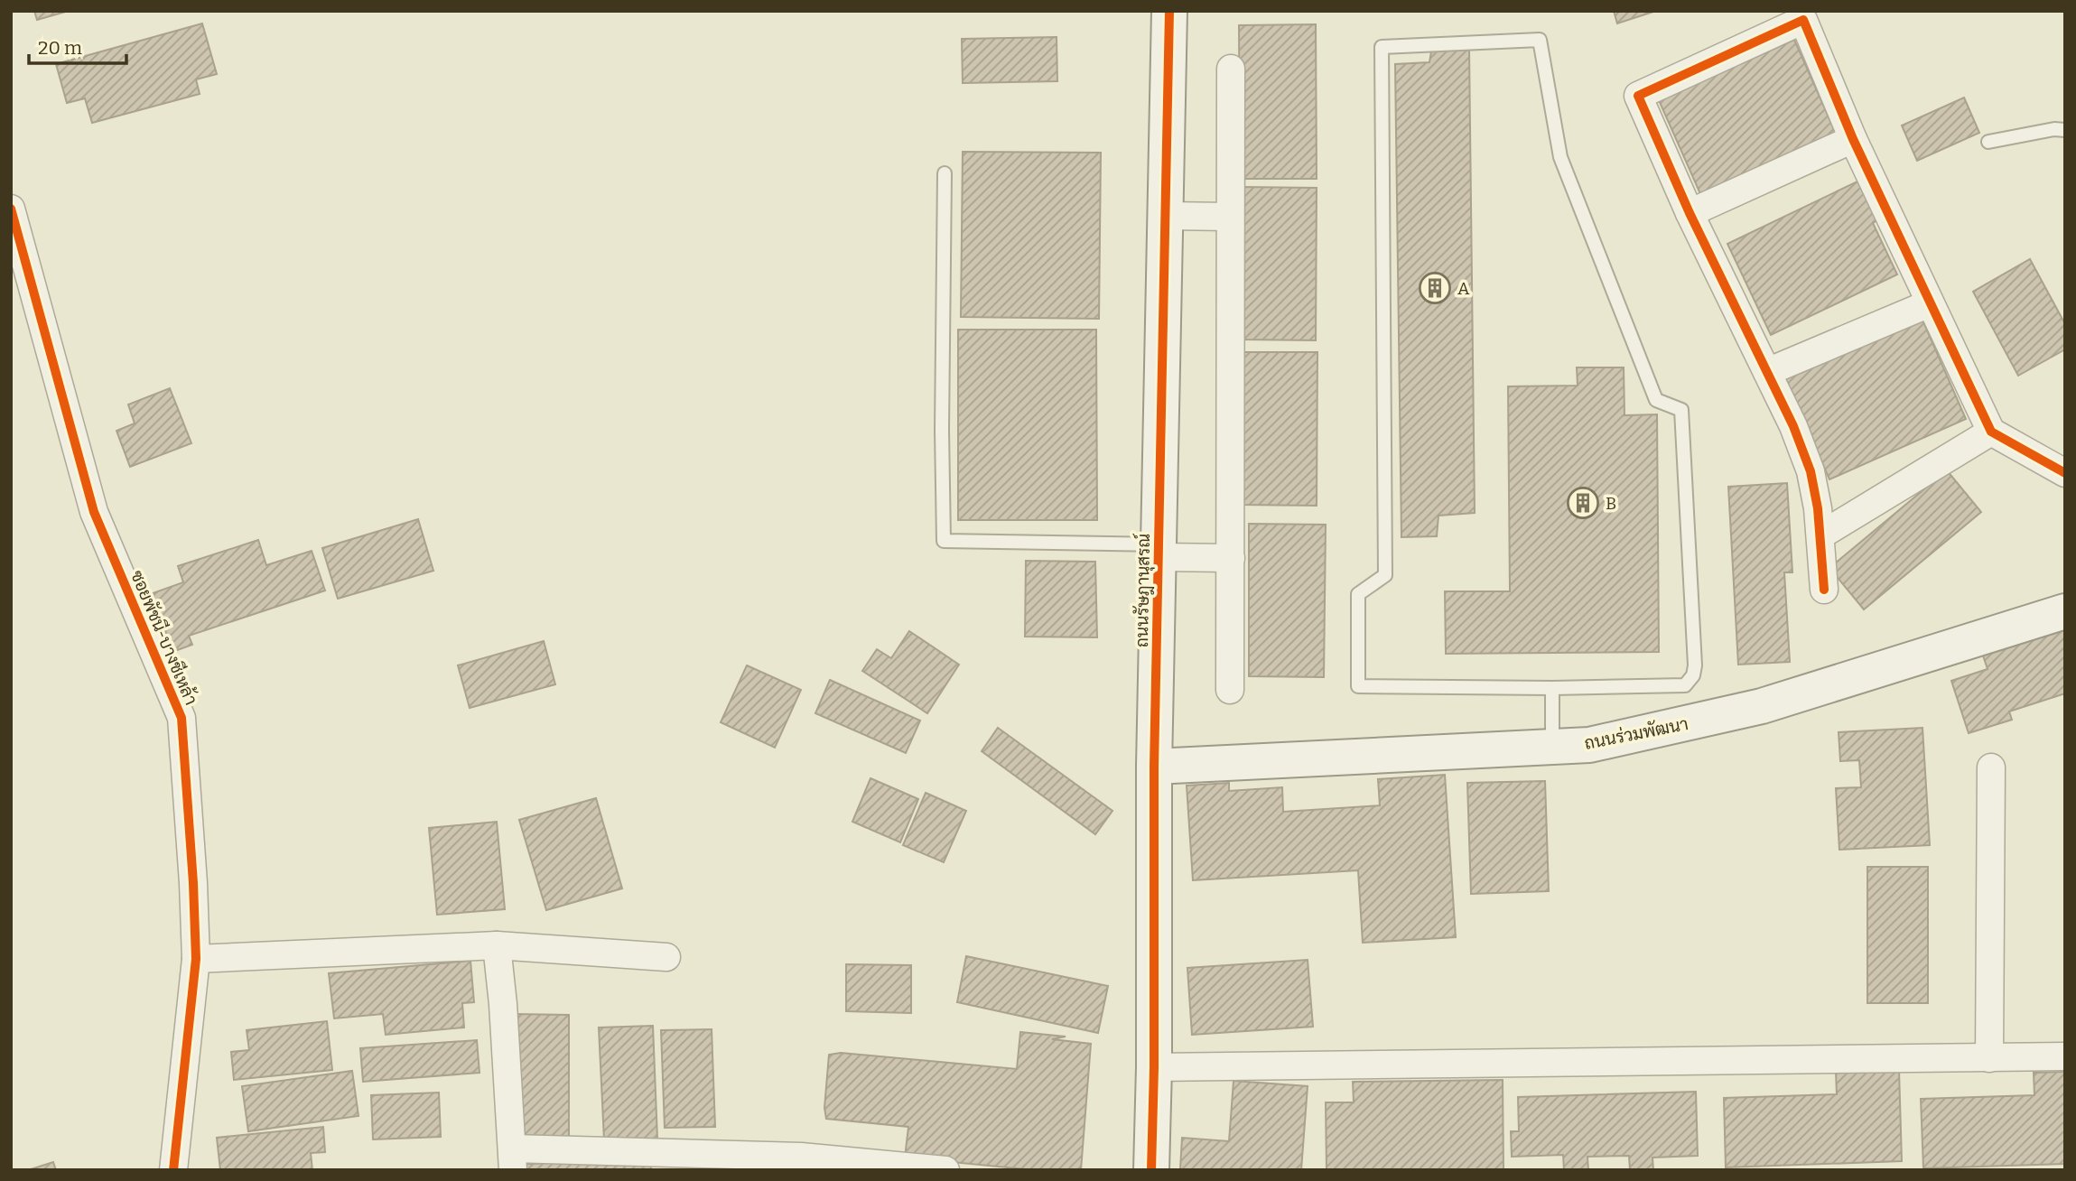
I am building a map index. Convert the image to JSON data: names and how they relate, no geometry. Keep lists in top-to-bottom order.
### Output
{
  "streets": {
    "street": ["ถนนรัษฎานุสรณ์", "ซอยพัชนี-บางชีเหล้า", "ถนนร่วมพัฒนา"]
  },
  "crossings": [
    ["ถนนรัษฎานุสรณ์", "ถนนร่วมพัฒนา"]
  ],
  "places": {
    "building": ["A", "B"]
  },
  "scale_bar": "20 m"
}
